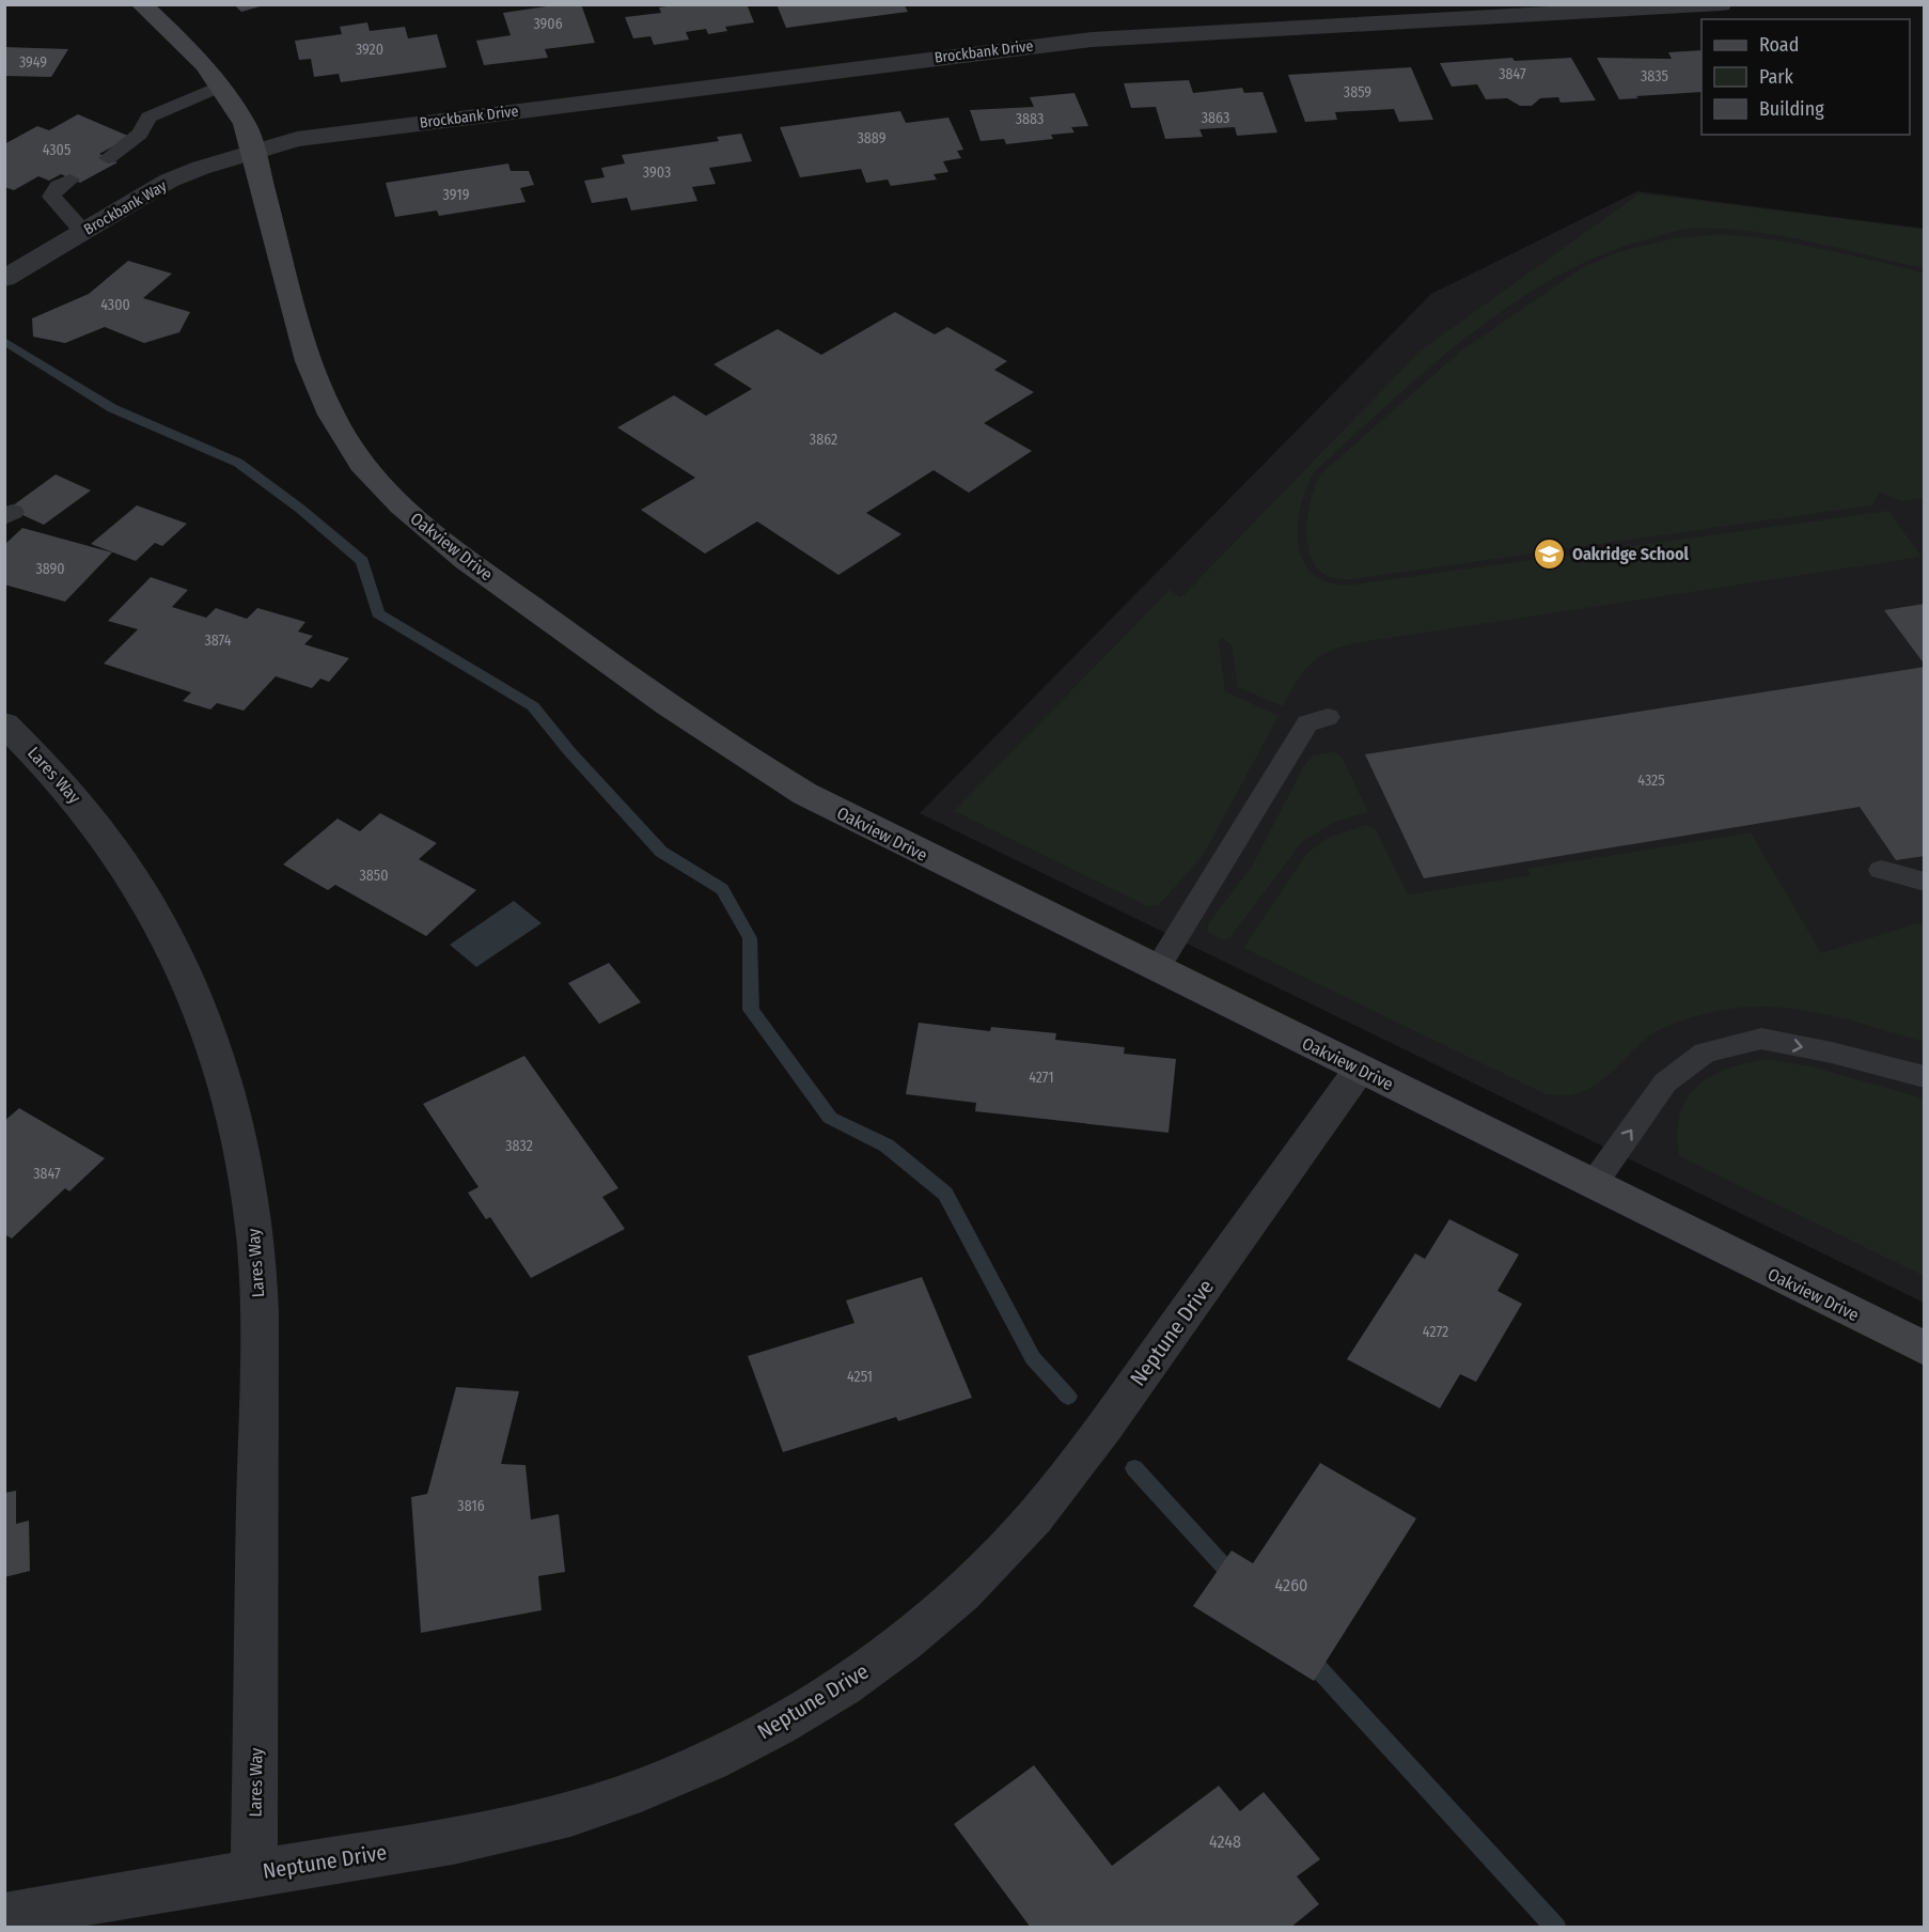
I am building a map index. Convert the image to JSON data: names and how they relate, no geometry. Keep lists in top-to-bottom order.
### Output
{
  "streets": {
    "street": [
      "Brockbank Drive",
      "Brockbank Way",
      "Oakview Drive",
      "Lares Way",
      "Neptune Drive"
    ]
  },
  "crossings": [
    ["Brockbank Drive", "Brockbank Way"],
    ["Brockbank Drive", "Oakview Drive"],
    ["Brockbank Way", "Oakview Drive"],
    ["Oakview Drive", "Neptune Drive"],
    ["Lares Way", "Neptune Drive"]
  ],
  "places": {
    "school or university": ["Oakridge School"]
  },
  "house_numbers": [
    "3906",
    "3920",
    "3949",
    "3847",
    "3835",
    "3859",
    "3863",
    "3883",
    "3889",
    "4305",
    "3903",
    "3919",
    "4300",
    "3862",
    "3890",
    "3874",
    "4325",
    "3850",
    "4271",
    "3832",
    "3847",
    "4272",
    "4251",
    "3816",
    "4260",
    "4248"
  ],
  "legend": ["Road", "Park", "Building"]
}
